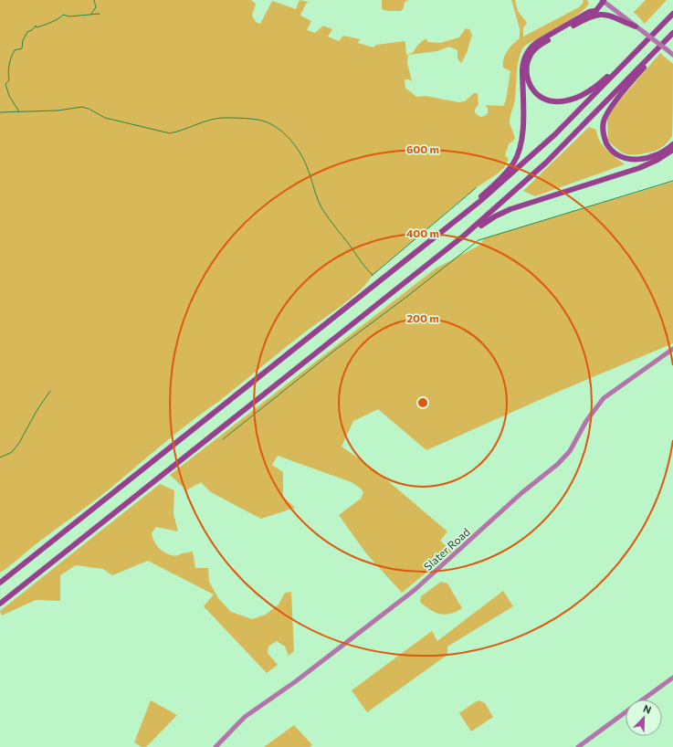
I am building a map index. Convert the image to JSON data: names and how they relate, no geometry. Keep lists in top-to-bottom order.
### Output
{
  "streets": {
    "main road": ["Slater Road"]
  },
  "north": "top right",
  "rings": ["600 m", "400 m", "200 m"]
}
